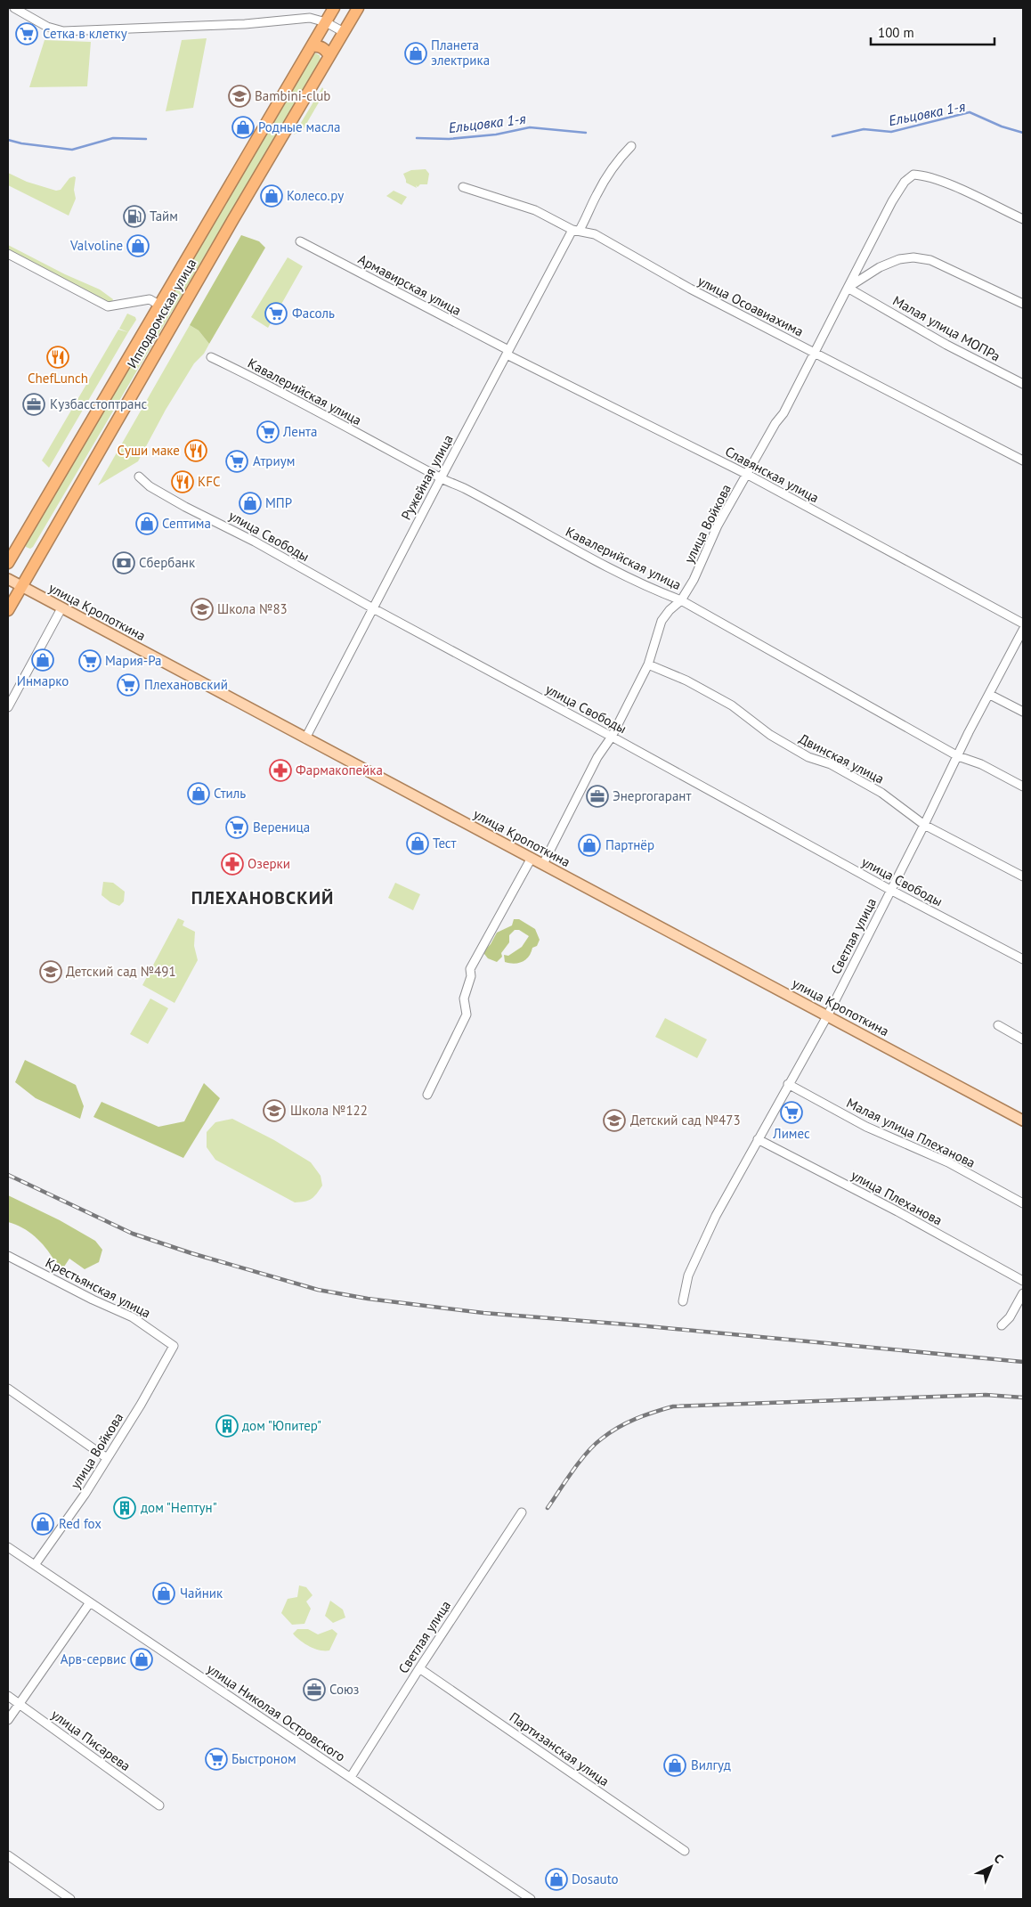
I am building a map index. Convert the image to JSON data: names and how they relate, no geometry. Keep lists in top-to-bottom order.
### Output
{
  "streets": {
    "highway": ["Ипподромская улица"],
    "main road": ["улица Кропоткина"],
    "street": [
      "Армавирская улица",
      "улица Осоавиахима",
      "Малая улица МОПРа",
      "Кавалерийская улица",
      "Славянская улица",
      "Ружейная улица",
      "улица Войкова",
      "улица Свободы",
      "Двинская улица",
      "Светлая улица",
      "Малая улица Плеханова",
      "улица Плеханова",
      "Крестьянская улица",
      "улица Николая Островского",
      "улица Писарева",
      "Партизанская улица"
    ]
  },
  "crossings": [
    ["Армавирская улица", "Славянская улица"],
    ["Армавирская улица", "Ружейная улица"],
    ["улица Осоавиахима", "Ружейная улица"],
    ["улица Осоавиахима", "улица Войкова"],
    ["Ипподромская улица", "улица Кропоткина"],
    ["Малая улица МОПРа", "улица Войкова"],
    ["Кавалерийская улица", "Ружейная улица"],
    ["Кавалерийская улица", "улица Войкова"],
    ["Кавалерийская улица", "Светлая улица"],
    ["Славянская улица", "Ружейная улица"],
    ["Славянская улица", "улица Войкова"],
    ["Ружейная улица", "улица Свободы"],
    ["Ружейная улица", "улица Кропоткина"],
    ["улица Войкова", "улица Свободы"],
    ["улица Войкова", "улица Кропоткина"],
    ["улица Войкова", "Двинская улица"],
    ["улица Войкова", "Крестьянская улица"],
    ["улица Войкова", "улица Николая Островского"],
    ["улица Свободы", "Светлая улица"],
    ["улица Кропоткина", "Светлая улица"],
    ["Двинская улица", "Светлая улица"],
    ["Светлая улица", "Малая улица Плеханова"],
    ["Светлая улица", "улица Плеханова"],
    ["Светлая улица", "улица Николая Островского"],
    ["Светлая улица", "Партизанская улица"]
  ],
  "districts": ["ПЛЕХАНОВСКИЙ"],
  "water": ["Ельцовка 1-я"],
  "places": {
    "supermarket": [
      "Сетка в клетку",
      "Фасоль",
      "Лента",
      "Атриум",
      "Мария-Ра",
      "Плехановский",
      "Вереница",
      "Лимес",
      "Быстроном"
    ],
    "shop": [
      "Планета электрика",
      "Родные масла",
      "Колесо.ру",
      "Valvoline",
      "МПР",
      "Септима",
      "Инмарко",
      "Стиль",
      "Тест",
      "Партнёр",
      "Red fox",
      "Чайник",
      "Арв-сервис",
      "Вилгуд",
      "Dosauto"
    ],
    "school or university": [
      "Bambini-club",
      "Школа №83",
      "Детский сад №491",
      "Школа №122",
      "Детский сад №473"
    ],
    "fuel station": ["Тайм"],
    "restaurant": ["ChefLunch", "Суши маке", "KFC"],
    "office": ["Кузбасстоптранс", "Энергогарант", "Союз"],
    "bank": ["Сбербанк"],
    "pharmacy": ["Фармакопейка", "Озерки"],
    "building": ["дом \"Юпитер\"", "дом \"Нептун\""]
  },
  "scale_bar": "100 m",
  "north": "top right"
}
